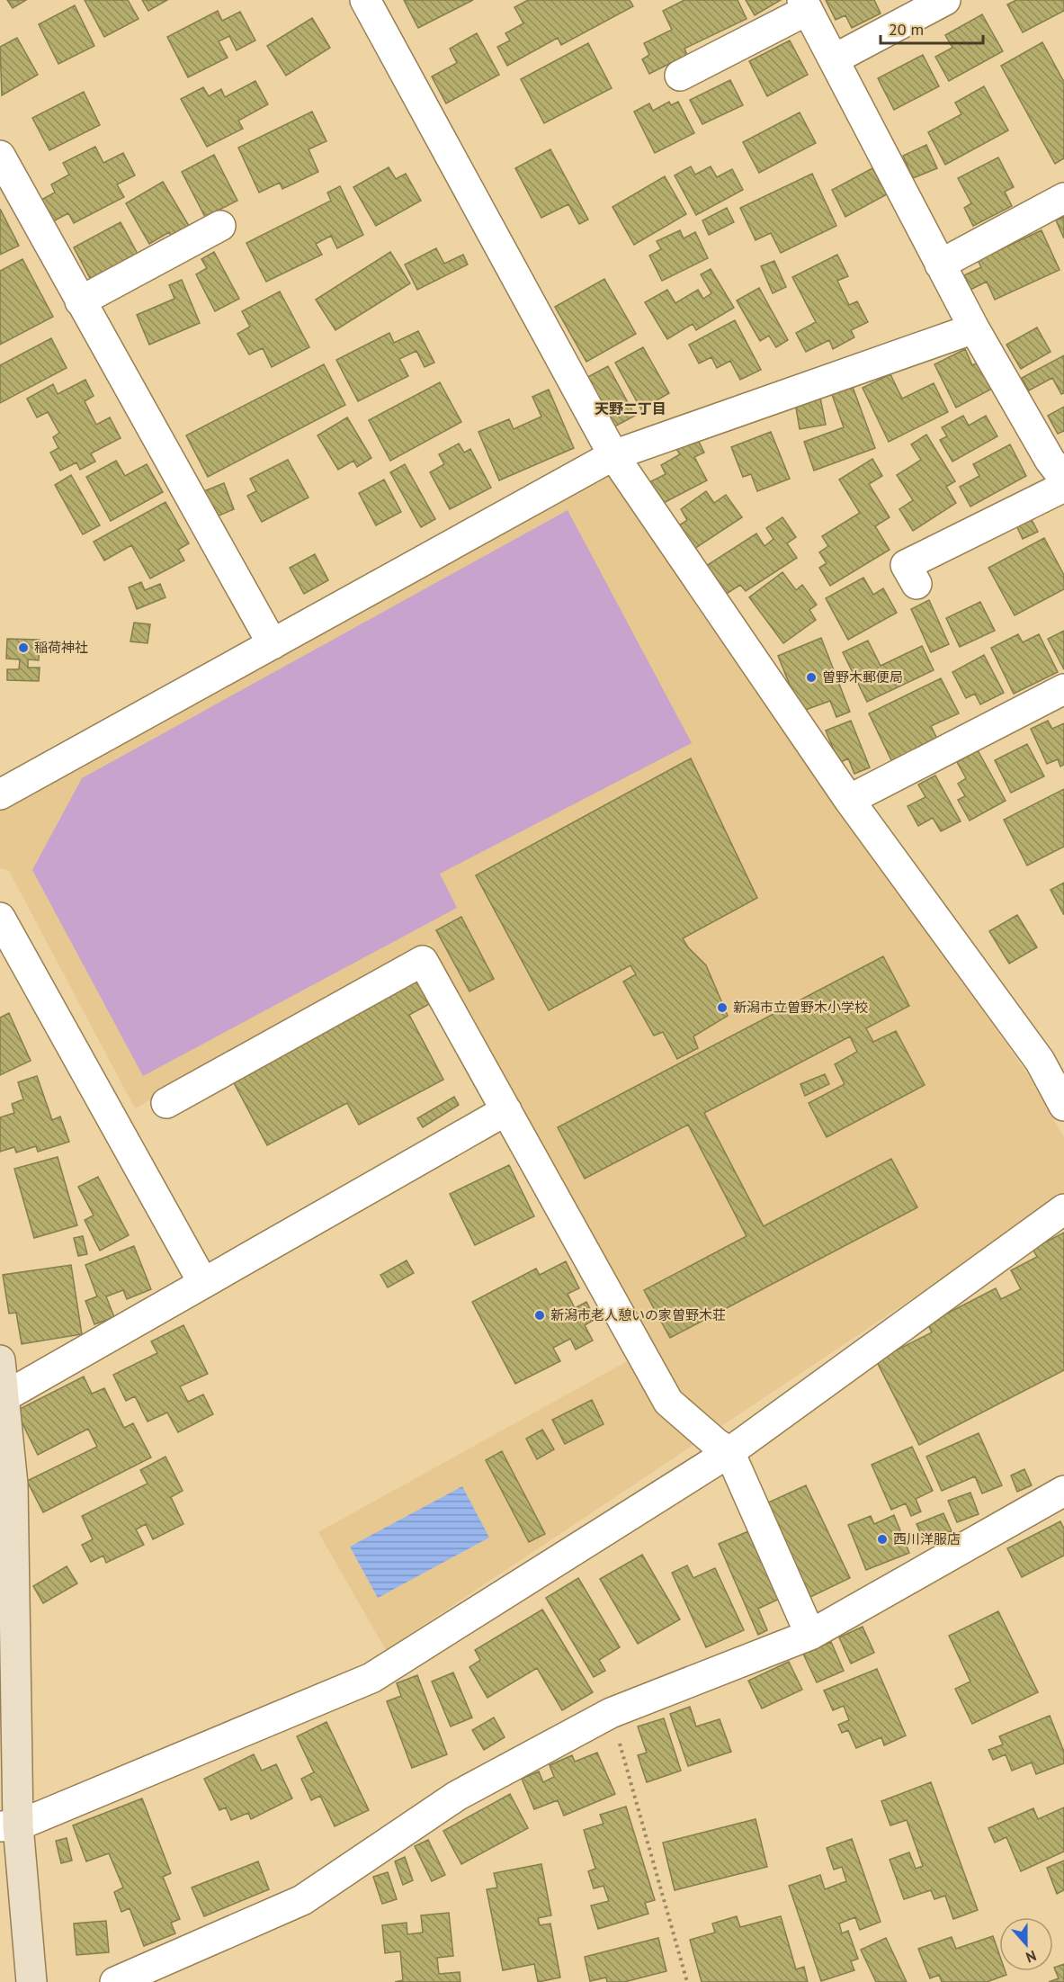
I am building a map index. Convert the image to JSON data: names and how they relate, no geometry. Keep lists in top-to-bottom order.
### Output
{
  "districts": ["天野二丁目"],
  "places": [
    "稲荷神社",
    "曽野木郵便局",
    "新潟市立曽野木小学校",
    "新潟市老人憩いの家曽野木荘",
    "西川洋服店"
  ],
  "scale_bar": "20 m",
  "north": "bottom"
}
